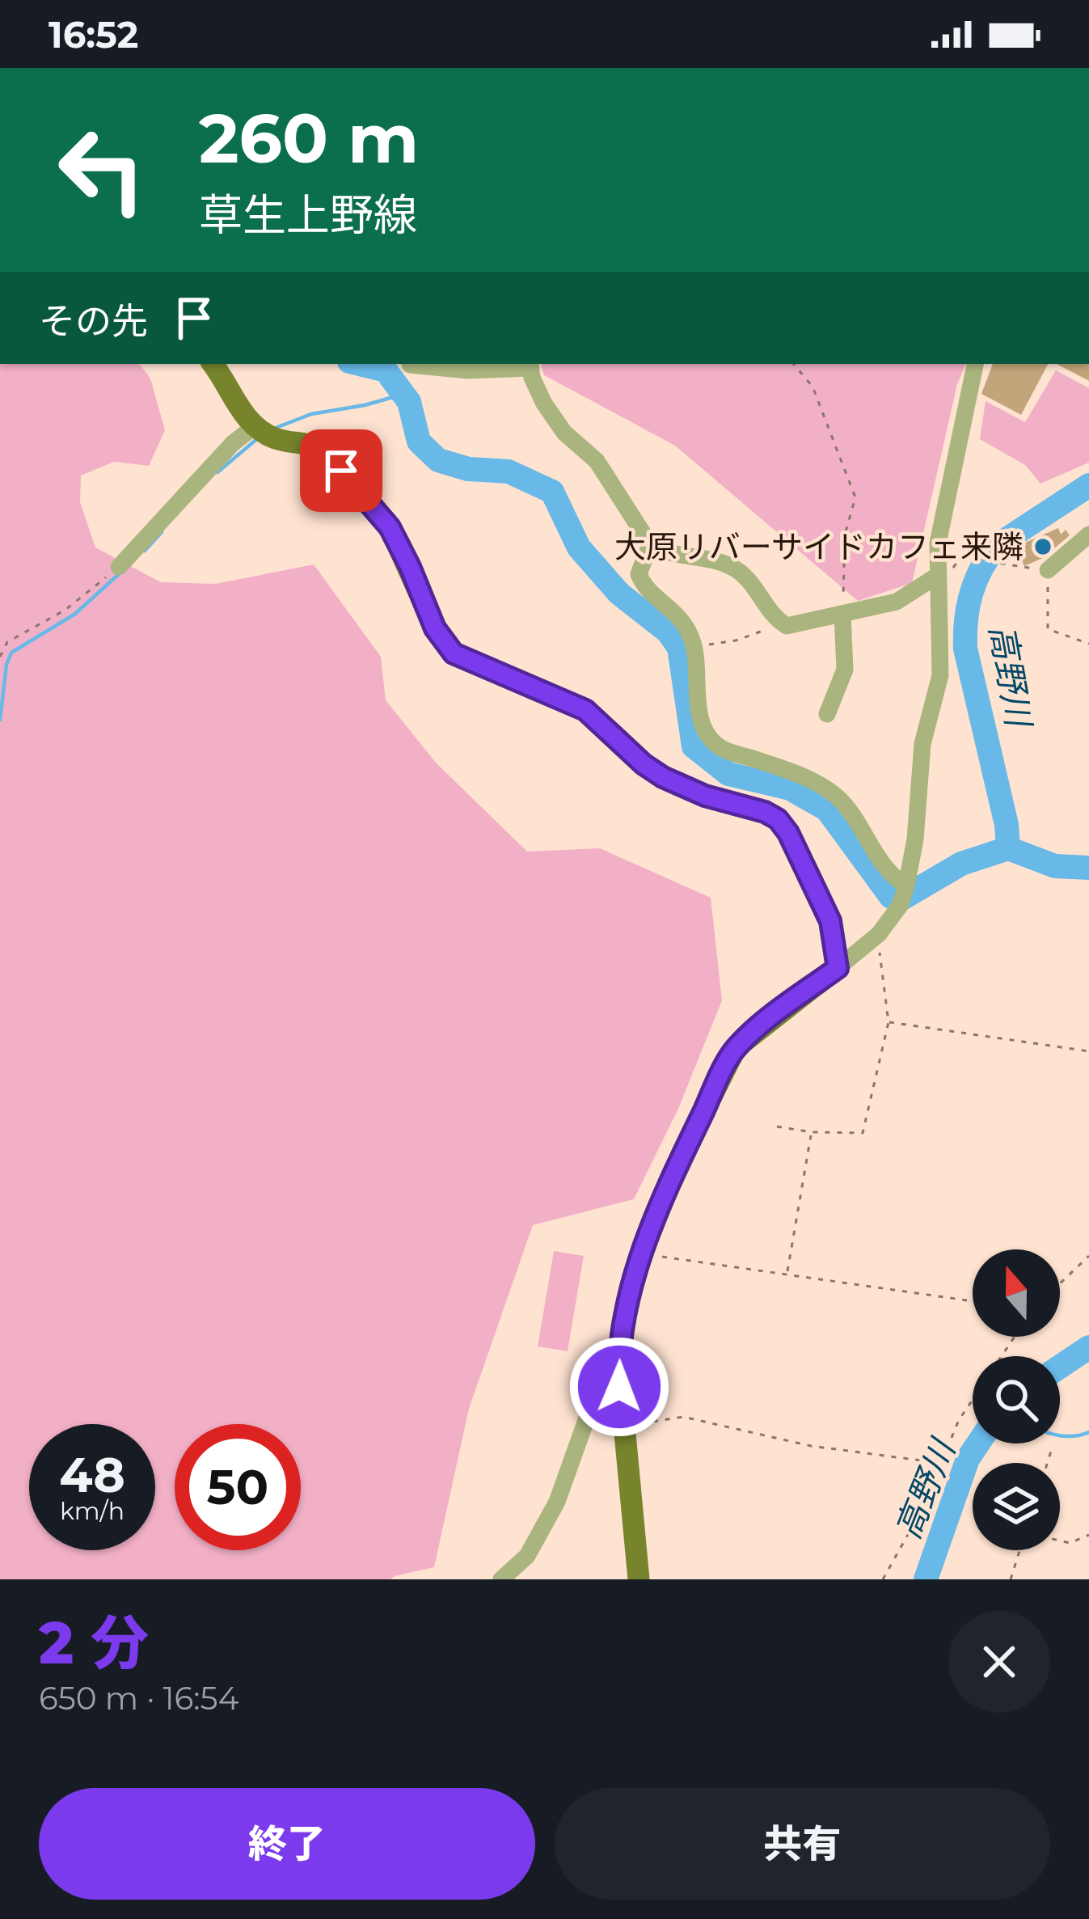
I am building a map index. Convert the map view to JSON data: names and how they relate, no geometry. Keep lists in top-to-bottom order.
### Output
{
  "water": ["高野川"],
  "places": ["大原リバーサイドカフェ来隣"],
  "north": "top",
  "page": {
    "status": "16:52",
    "turn": ["260 m", "草生上野線"],
    "then": "その先",
    "speed": "48 km/h",
    "limit": "50",
    "heading": ["2 分", "650 m · 16:54"],
    "buttons": ["終了", "共有"]
  }
}
